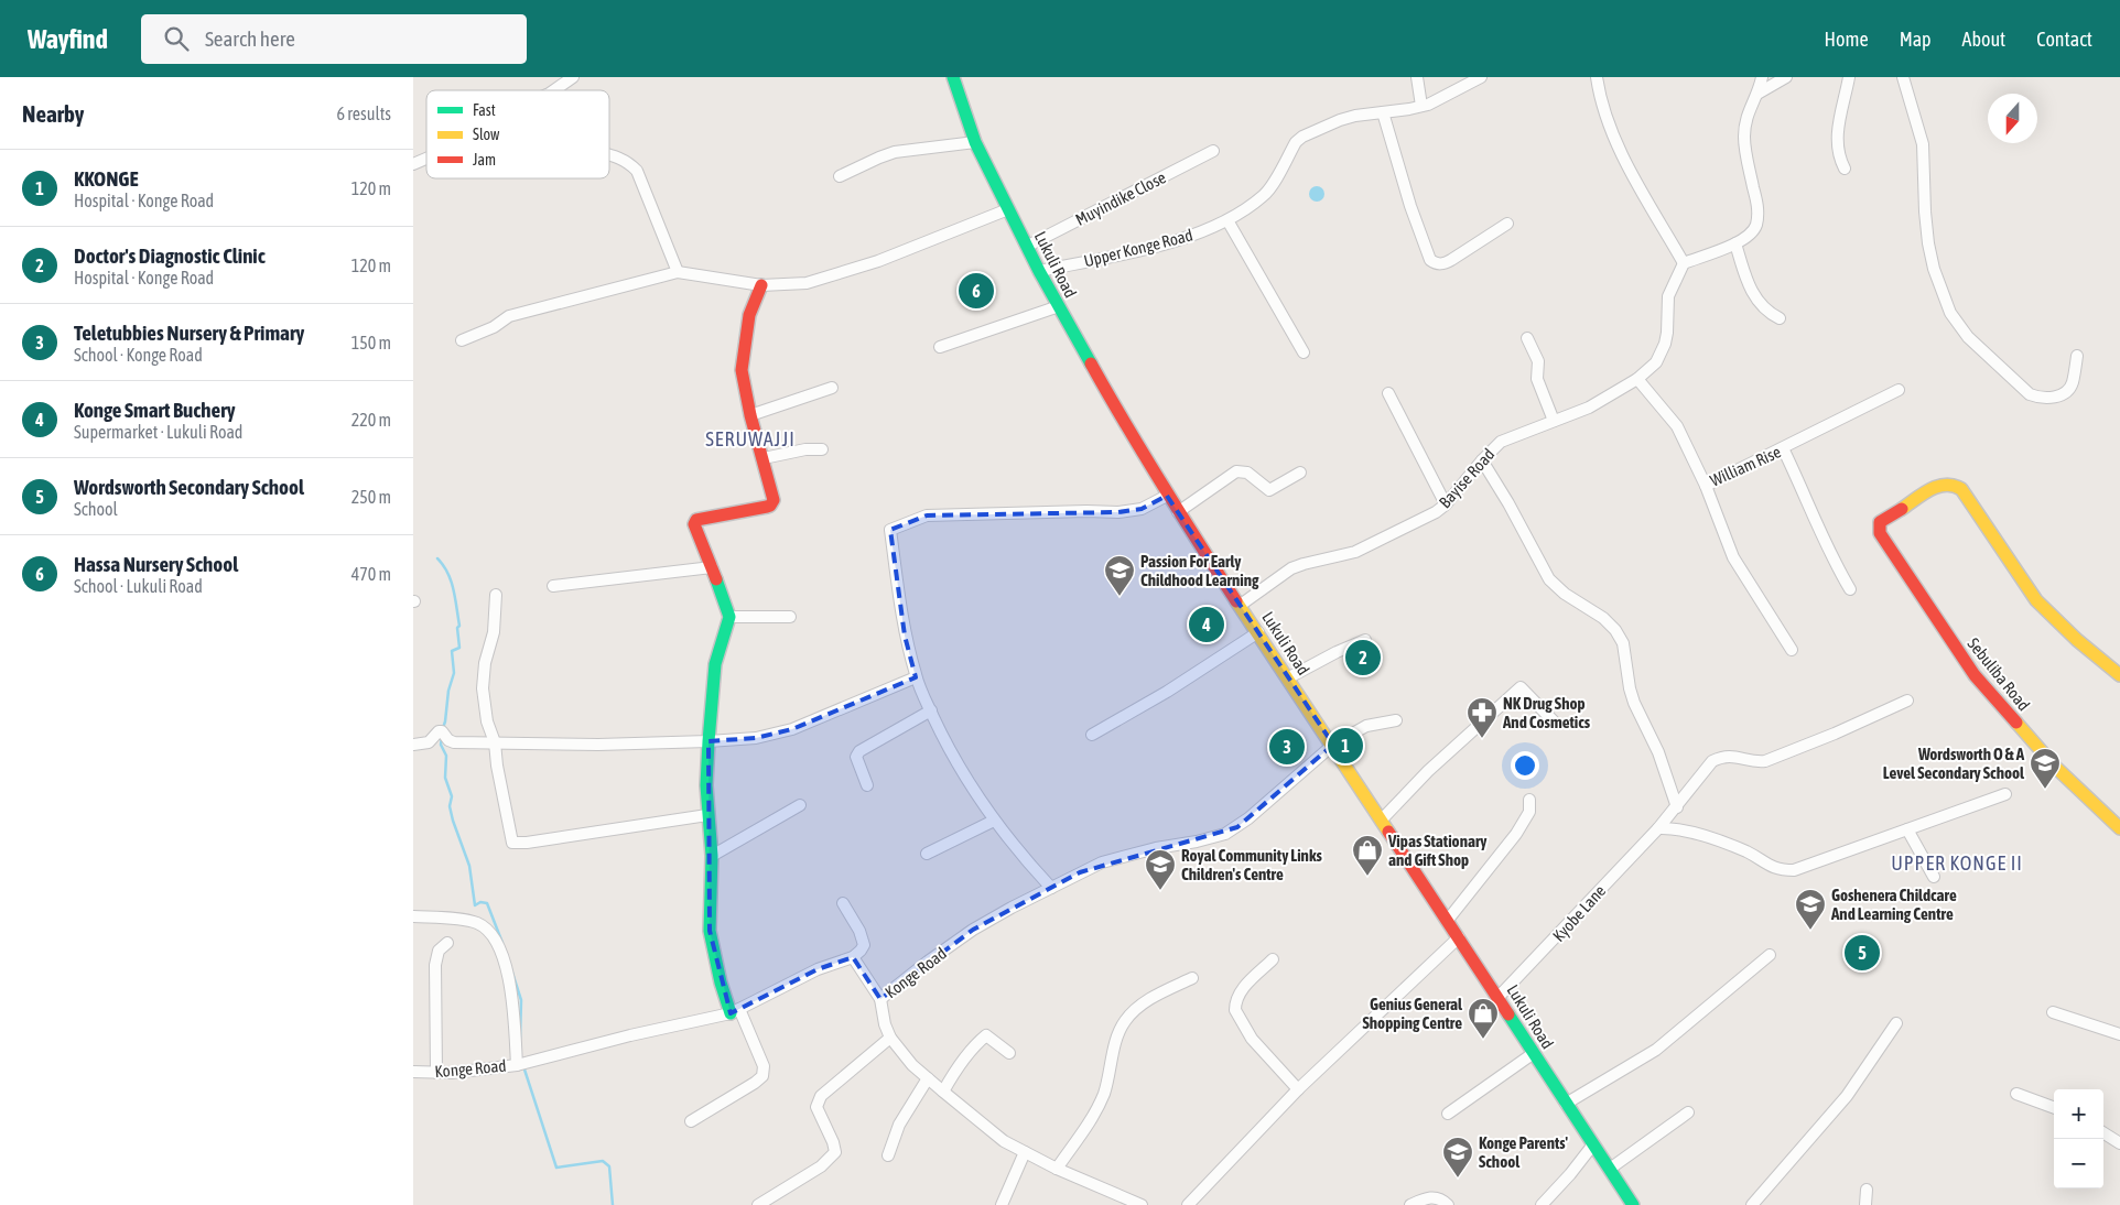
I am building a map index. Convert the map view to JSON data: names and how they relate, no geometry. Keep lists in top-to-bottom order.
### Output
{
  "streets": {
    "street": [
      "Muyindike Close",
      "Upper Konge Road",
      "Lukuli Road",
      "William Rise",
      "Bayise Road",
      "Sebuliba Road",
      "Kyobe Lane",
      "Konge Road"
    ]
  },
  "crossings": [
    ["Muyindike Close", "Lukuli Road"],
    ["Upper Konge Road", "Lukuli Road"],
    ["Lukuli Road", "Bayise Road"],
    ["Lukuli Road", "Kyobe Lane"],
    ["Lukuli Road", "Konge Road"],
    ["William Rise", "Bayise Road"]
  ],
  "districts": ["SERUWAJJI", "UPPER KONGE II"],
  "places": {
    "school or university": [
      "Passion For Early Childhood Learning",
      "Wordsworth O & A Level Secondary School",
      "Royal Community Links Children's Centre",
      "Goshenera Childcare And Learning Centre",
      "Konge Parents' School"
    ],
    "pharmacy": ["NK Drug Shop And Cosmetics"],
    "shop": ["Vipas Stationary and Gift Shop", "Genius General Shopping Centre"]
  },
  "legend": ["Fast", "Slow", "Jam"],
  "north": "bottom",
  "page": {
    "header": "Wayfind",
    "search": "Search here",
    "nav": [
      "Home",
      "Map",
      "About",
      "Contact"
    ],
    "heading": ["Nearby", "6 results"],
    "list": [
      {
        "mark": "1",
        "name": "KKONGE",
        "note": "Hospital · Konge Road",
        "value": "120 m"
      },
      {
        "mark": "2",
        "name": "Doctor's Diagnostic Clinic",
        "note": "Hospital · Konge Road",
        "value": "120 m"
      },
      {
        "mark": "3",
        "name": "Teletubbies Nursery & Primary",
        "note": "School · Konge Road",
        "value": "150 m"
      },
      {
        "mark": "4",
        "name": "Konge Smart Buchery",
        "note": "Supermarket · Lukuli Road",
        "value": "220 m"
      },
      {
        "mark": "5",
        "name": "Wordsworth Secondary School",
        "note": "School",
        "value": "250 m"
      },
      {
        "mark": "6",
        "name": "Hassa Nursery School",
        "note": "School · Lukuli Road",
        "value": "470 m"
      }
    ],
    "pins": [
      "6",
      "4",
      "2",
      "1",
      "3",
      "5"
    ],
    "map_buttons": ["+", "−"]
  }
}
